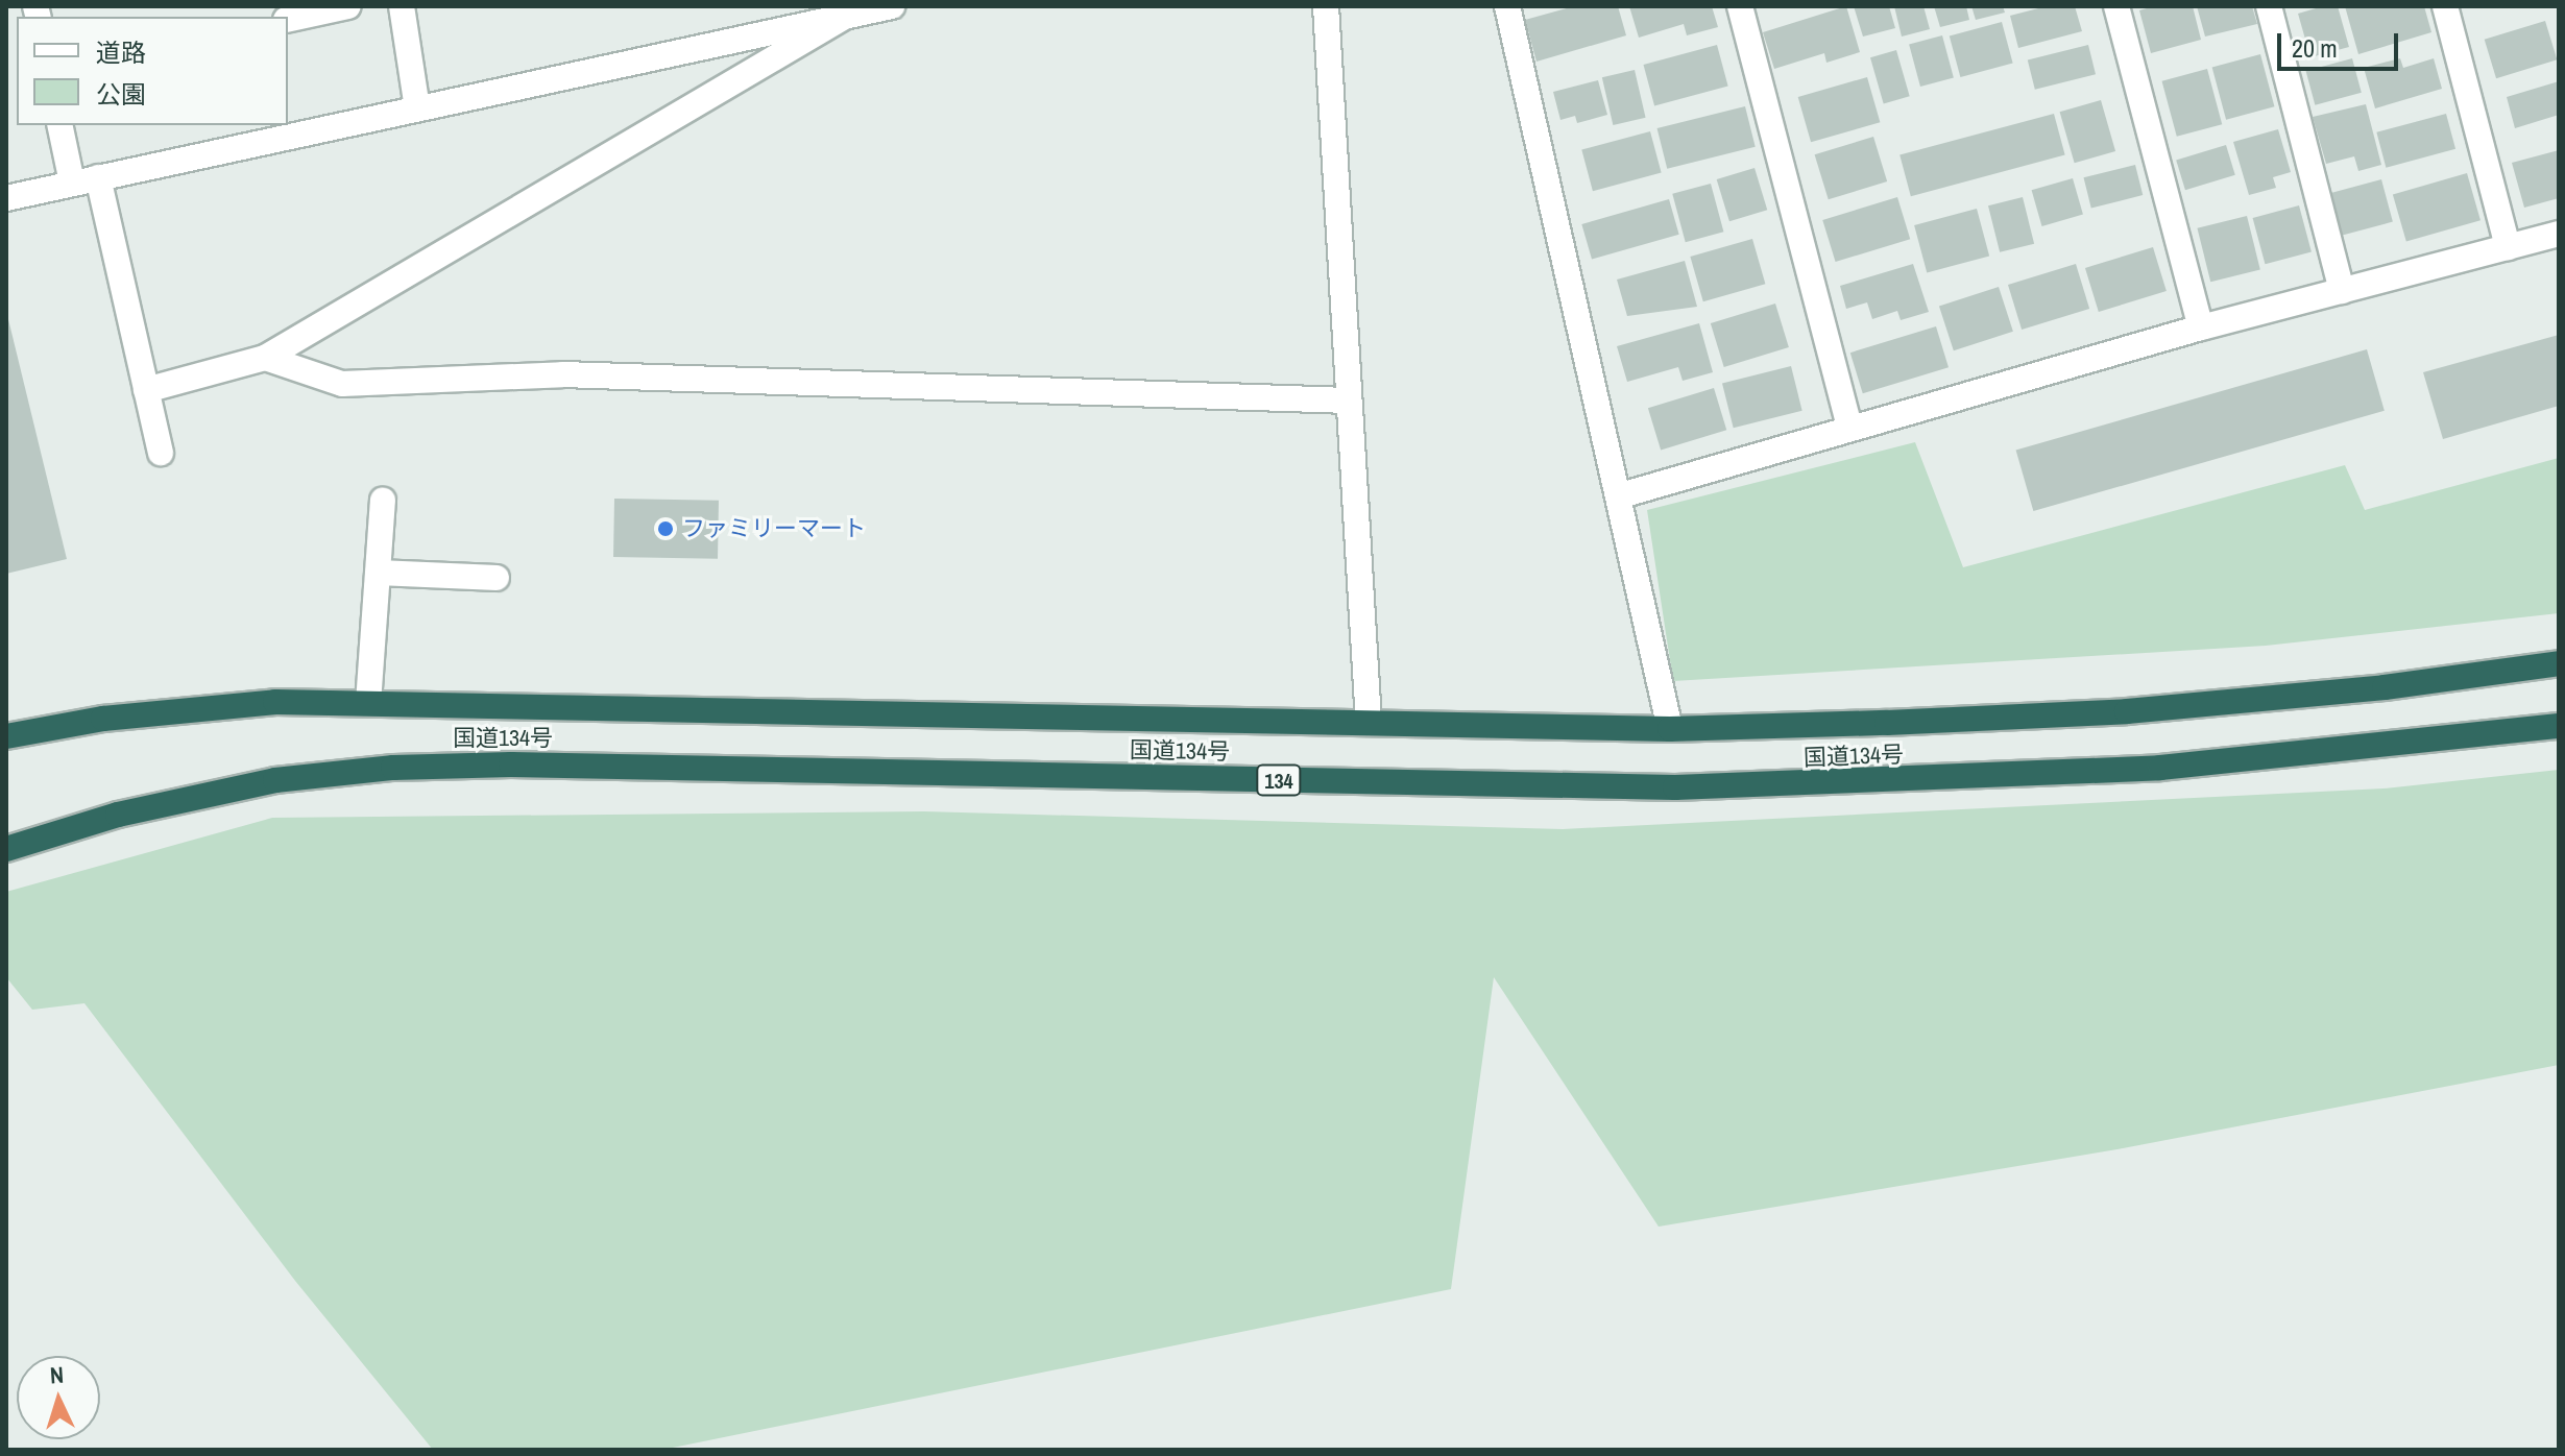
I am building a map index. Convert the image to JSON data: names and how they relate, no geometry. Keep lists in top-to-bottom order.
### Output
{
  "streets": {
    "highway": ["国道134号", "134"]
  },
  "places": ["ファミリーマート"],
  "legend": ["道路", "公園"],
  "scale_bar": "20 m",
  "north": "top"
}
